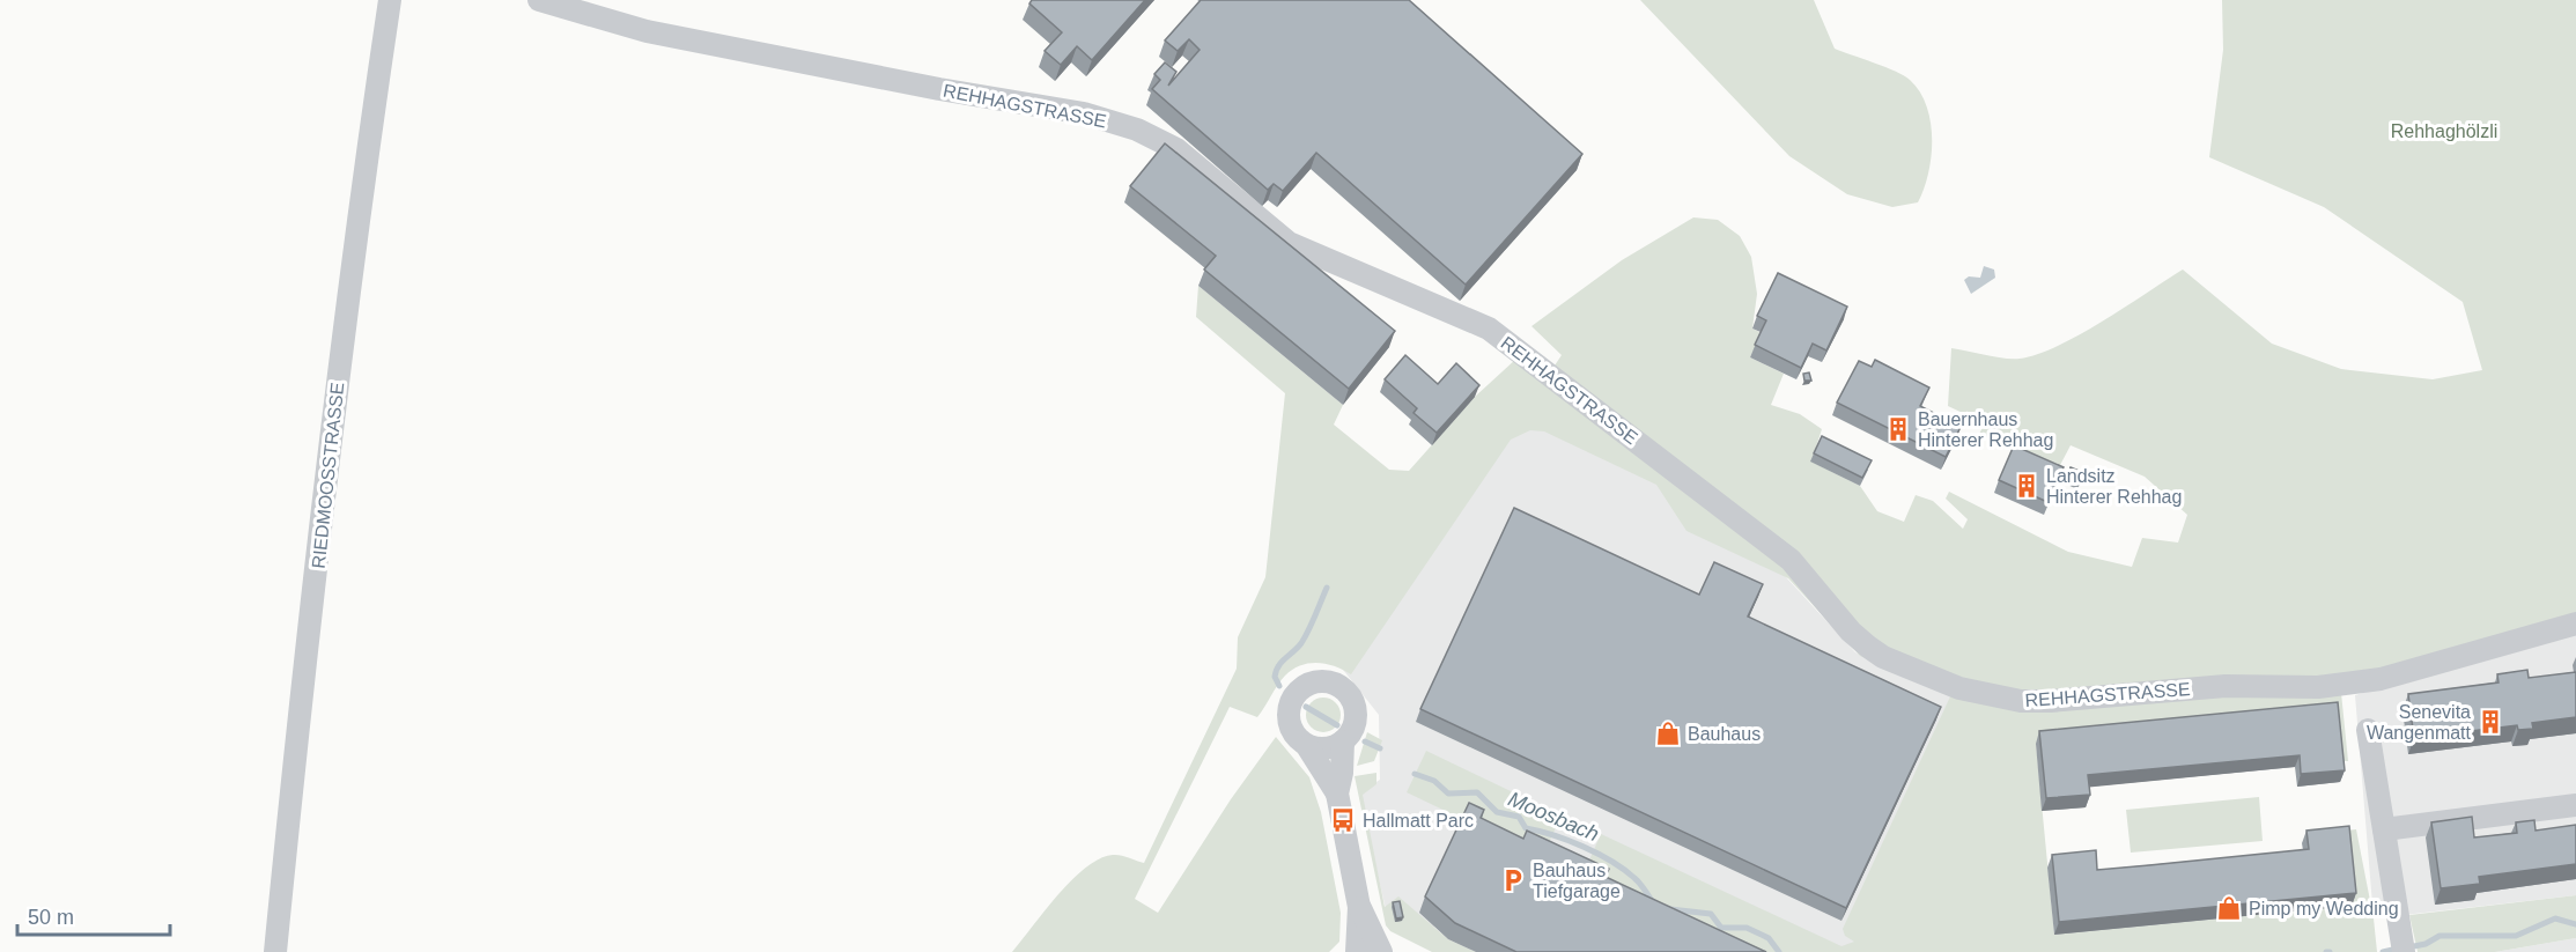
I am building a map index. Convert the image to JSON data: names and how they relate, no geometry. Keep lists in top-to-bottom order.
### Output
{
  "streets": {
    "street": ["REHHAGSTRASSE", "RIEDMOOSSTRASSE"]
  },
  "water": ["Moosbach"],
  "parks": ["Rehhaghölzli"],
  "places": {
    "building": ["Bauernhaus Hinterer Rehhag", "Landsitz Hinterer Rehhag", "Senevita Wangenmatt"],
    "shop": ["Bauhaus", "Pimp my Wedding"],
    "bus stop": ["Hallmatt Parc"],
    "parking": ["Bauhaus Tiefgarage"]
  },
  "scale_bar": "50 m"
}
